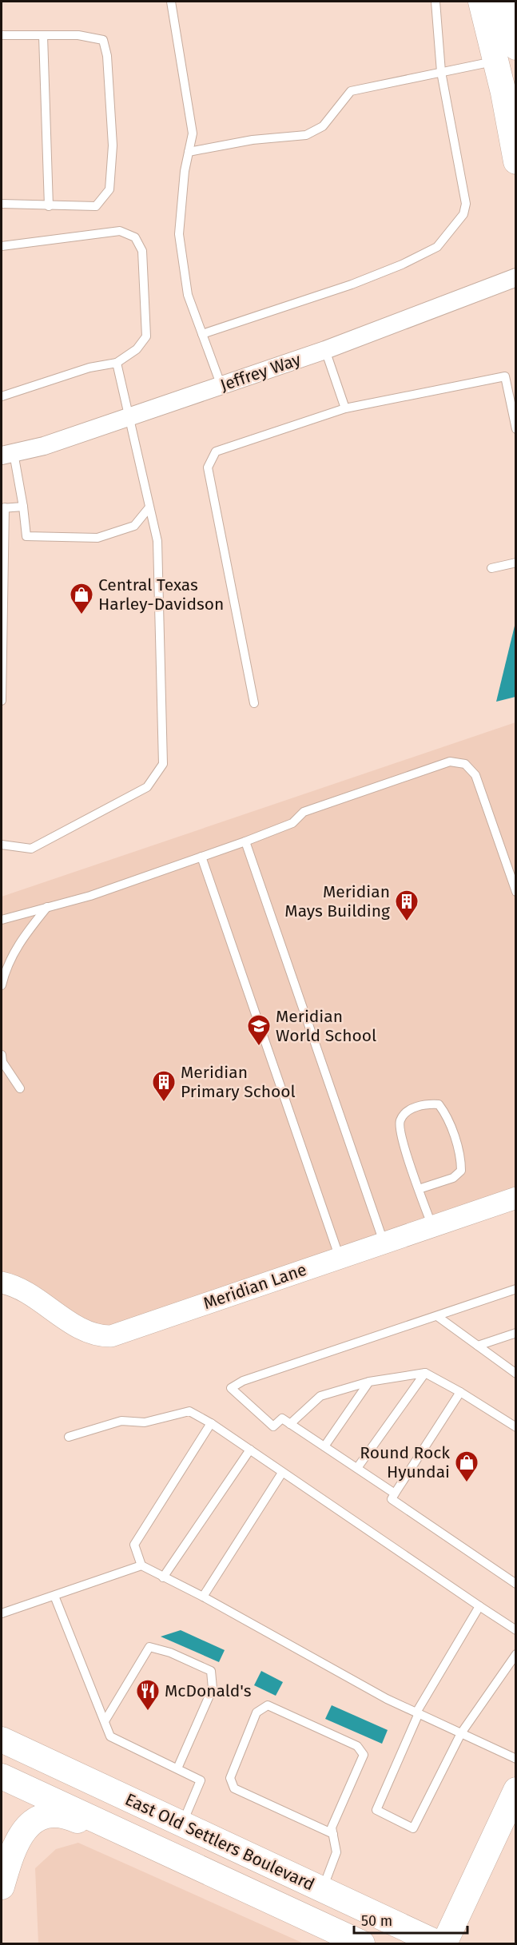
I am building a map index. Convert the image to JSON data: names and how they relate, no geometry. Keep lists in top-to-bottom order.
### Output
{
  "streets": {
    "main road": ["East Old Settlers Boulevard"],
    "street": ["Jeffrey Way", "Meridian Lane"]
  },
  "places": {
    "shop": ["Central Texas Harley-Davidson", "Round Rock Hyundai"],
    "building": ["Meridian Mays Building", "Meridian Primary School"],
    "school or university": ["Meridian World School"],
    "restaurant": ["McDonald's"]
  },
  "scale_bar": "50 m"
}
